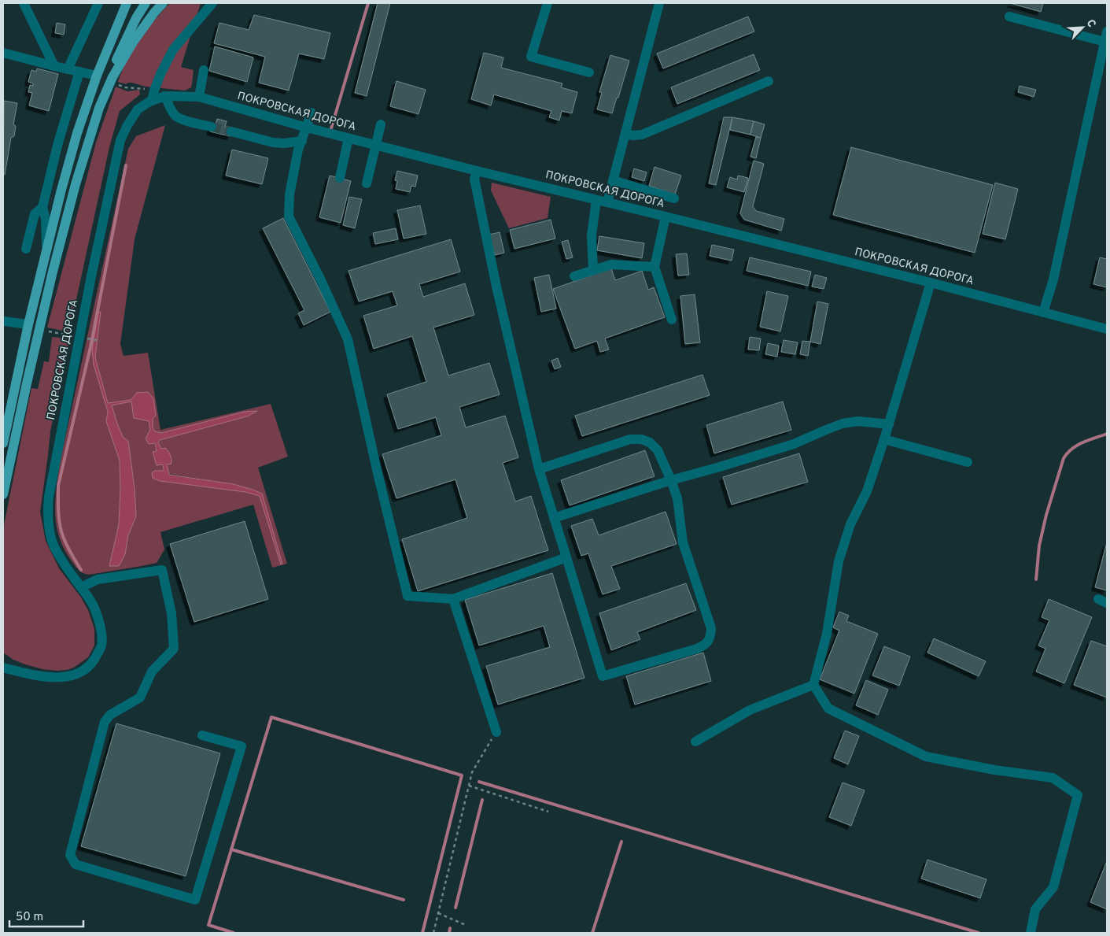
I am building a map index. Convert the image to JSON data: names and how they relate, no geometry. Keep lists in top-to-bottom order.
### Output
{
  "streets": {
    "street": ["ПОКРОВСКАЯ ДОРОГА"]
  },
  "scale_bar": "50 m",
  "north": "top right"
}
